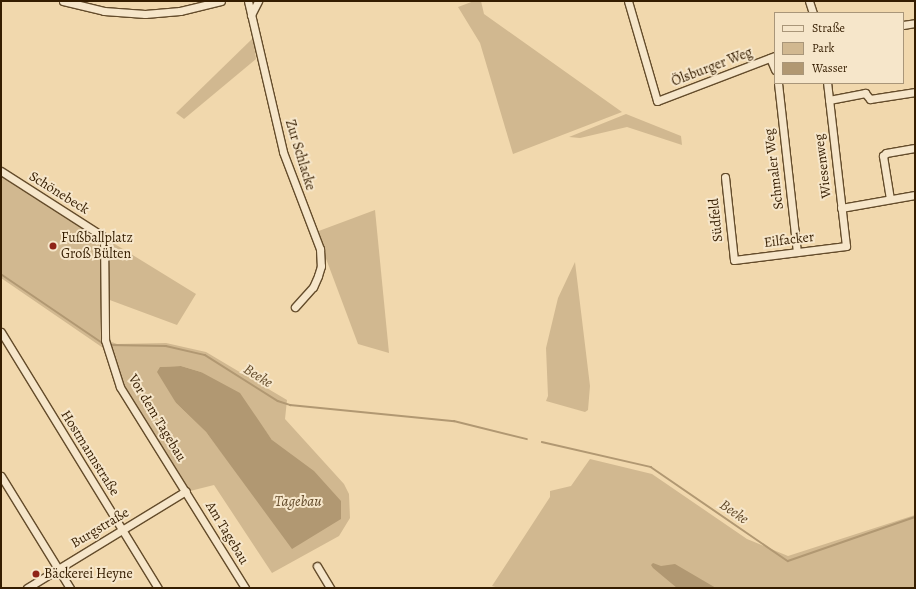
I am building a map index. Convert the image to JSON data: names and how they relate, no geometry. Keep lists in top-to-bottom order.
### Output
{
  "streets": {
    "street": [
      "Ölsburger Weg",
      "Zur Schlacke",
      "Wiesenweg",
      "Schmaler Weg",
      "Schönebeck",
      "Südfeld",
      "Eilfacker",
      "Vor dem Tagebau",
      "Hostmannstraße",
      "Burgstraße",
      "Am Tagebau"
    ]
  },
  "crossings": [
    ["Wiesenweg", "Eilfacker"],
    ["Schmaler Weg", "Eilfacker"],
    ["Schönebeck", "Vor dem Tagebau"],
    ["Südfeld", "Eilfacker"],
    ["Vor dem Tagebau", "Burgstraße"],
    ["Vor dem Tagebau", "Am Tagebau"],
    ["Hostmannstraße", "Burgstraße"],
    ["Burgstraße", "Am Tagebau"]
  ],
  "water": ["Beeke", "Tagebau"],
  "places": ["Fußballplatz Groß Bülten", "Bäckerei Heyne"],
  "legend": ["Straße", "Park", "Wasser"]
}
